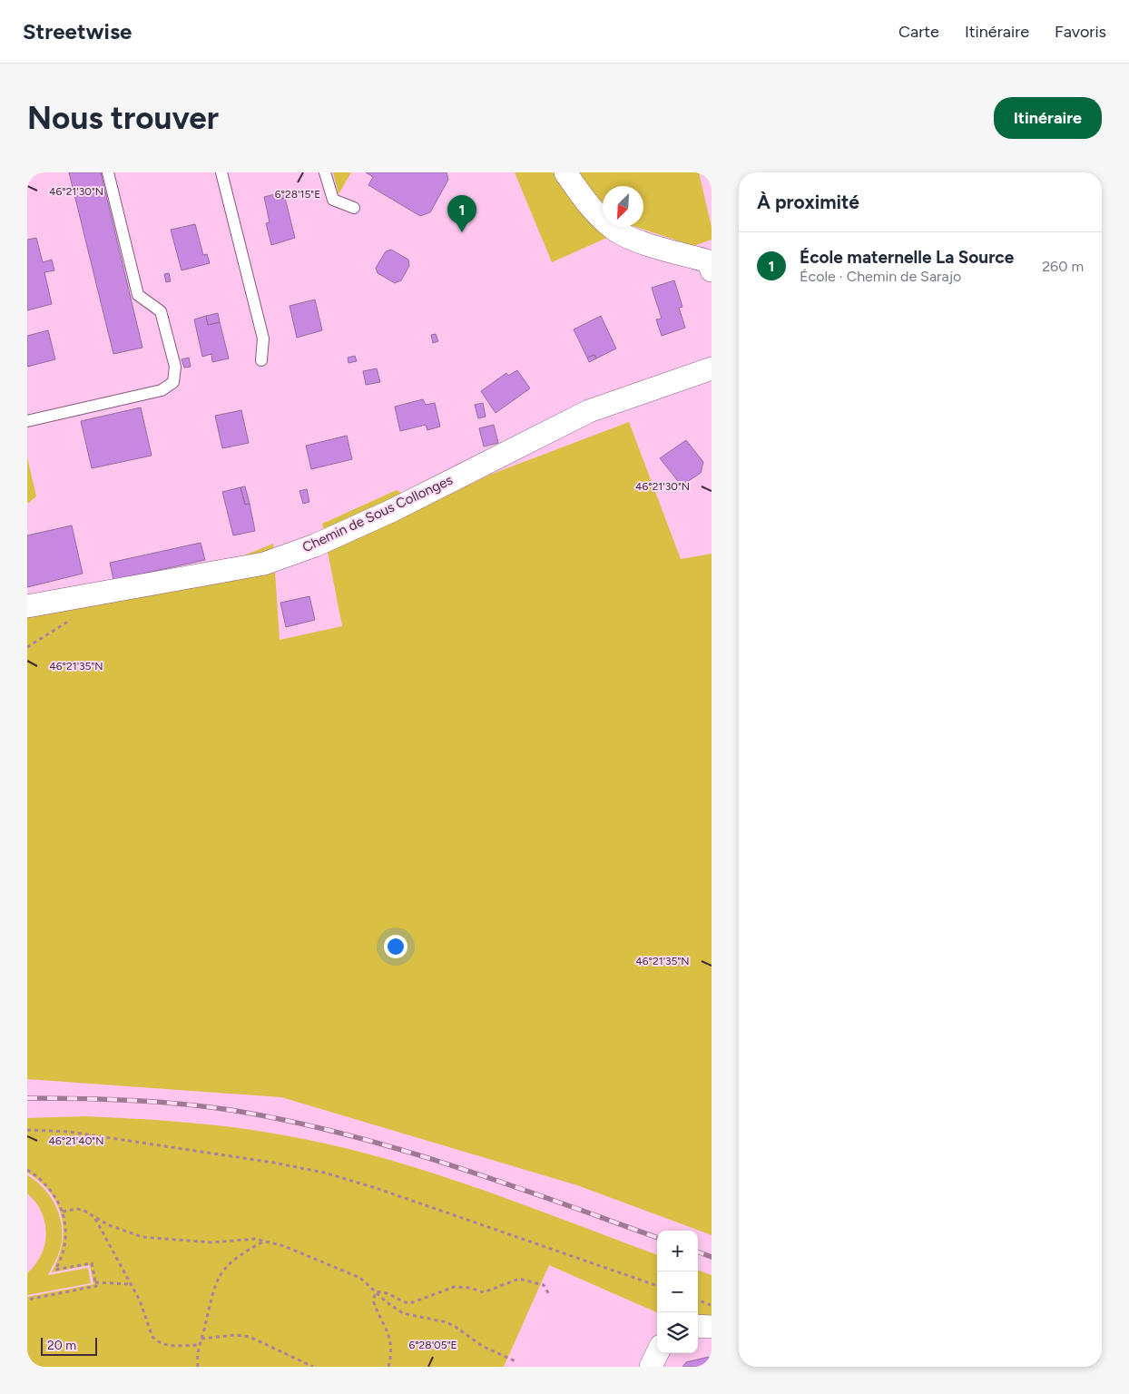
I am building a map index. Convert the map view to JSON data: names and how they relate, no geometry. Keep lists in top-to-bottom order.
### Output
{
  "streets": {
    "street": ["Chemin de Sous Collonges"]
  },
  "scale_bar": "20 m",
  "north": "bottom left",
  "page": {
    "header": "Streetwise",
    "nav": ["Carte", "Itinéraire", "Favoris"],
    "buttons": "Itinéraire",
    "title": "Nous trouver",
    "heading": "À proximité",
    "pins": "1",
    "list": [
      {
        "mark": "1",
        "name": "École maternelle La Source",
        "note": "École · Chemin de Sarajo",
        "value": "260 m"
      }
    ],
    "map_buttons": ["+", "−"],
    "scale": "20 m"
  },
  "coordinates": [
    "46°21'30\"N",
    "6°28'15\"E",
    "46°21'35\"N",
    "46°21'40\"N",
    "6°28'05\"E"
  ]
}
